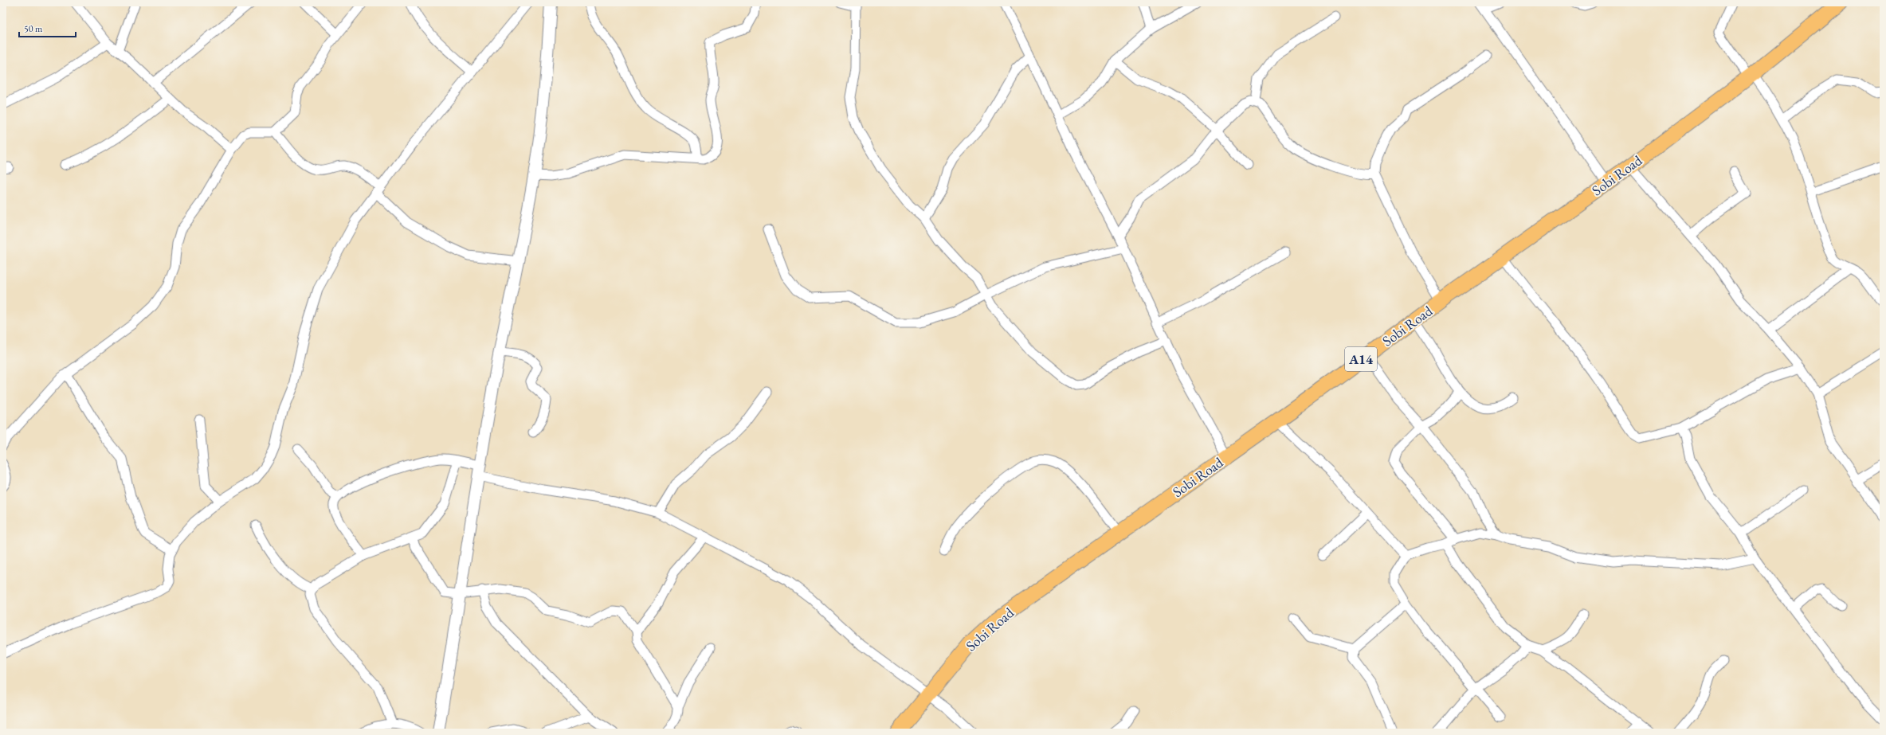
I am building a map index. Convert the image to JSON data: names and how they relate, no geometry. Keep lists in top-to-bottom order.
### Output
{
  "streets": {
    "highway": ["Sobi Road", "A14"]
  },
  "scale_bar": "50 m"
}
